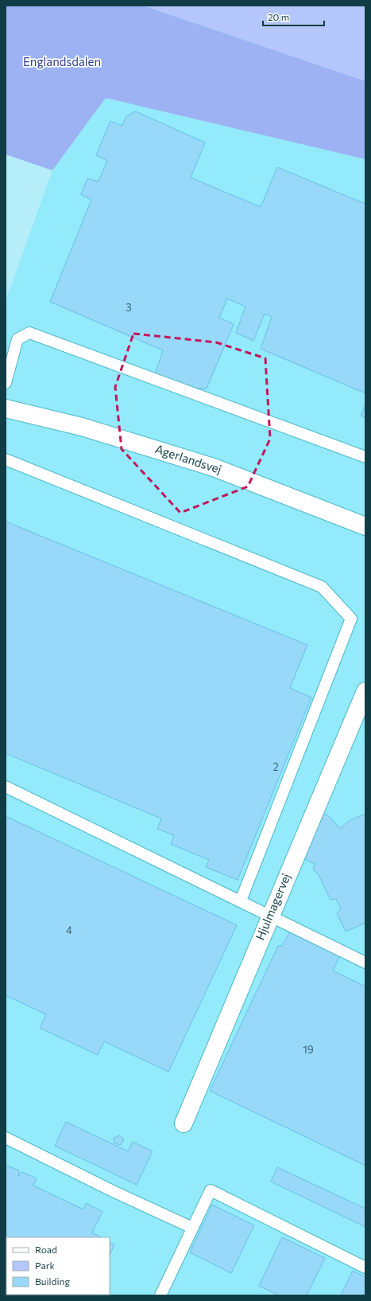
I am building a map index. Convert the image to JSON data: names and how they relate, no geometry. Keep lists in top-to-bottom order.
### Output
{
  "streets": {
    "street": ["Agerlandsvej", "Hjulmagervej"]
  },
  "parks": ["Englandsdalen"],
  "house_numbers": [
    "3",
    "2",
    "4",
    "19"
  ],
  "legend": ["Road", "Park", "Building"],
  "scale_bar": "20 m"
}
